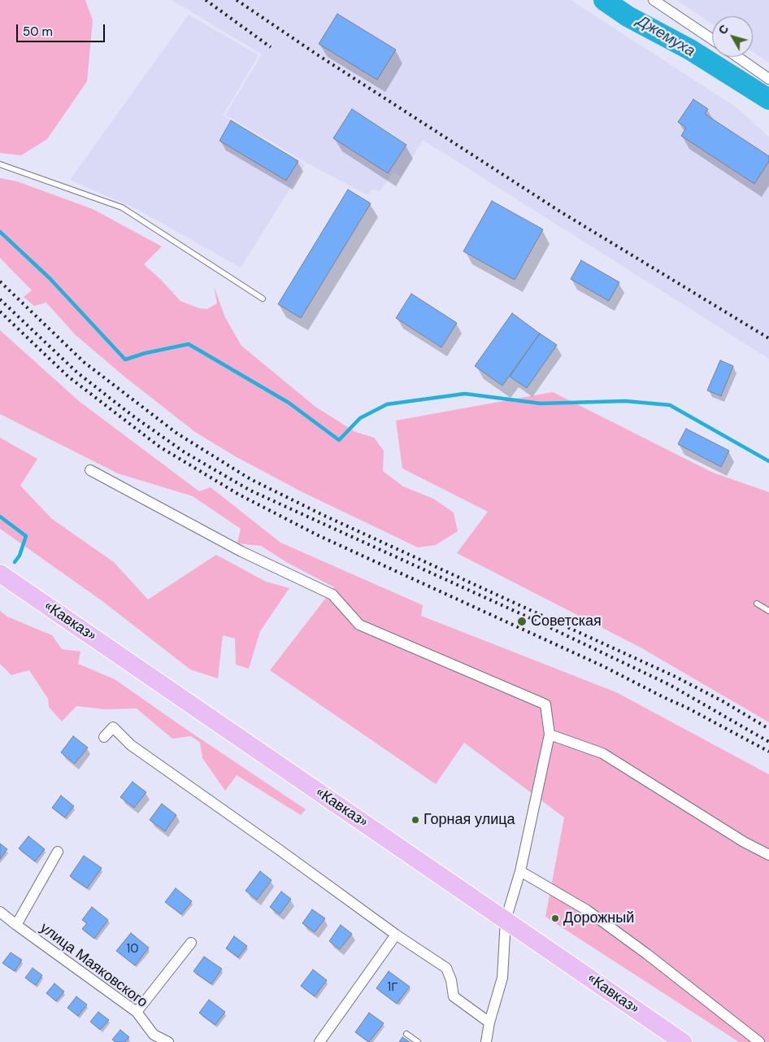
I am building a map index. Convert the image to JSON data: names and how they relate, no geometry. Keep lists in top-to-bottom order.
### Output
{
  "streets": {
    "highway": ["«Кавказ»"],
    "street": ["улица Маяковского"]
  },
  "water": ["Джемуха"],
  "places": ["Советская", "Горная улица", "Дорожный"],
  "house_numbers": ["10", "1Г"],
  "scale_bar": "50 m",
  "north": "top left"
}
